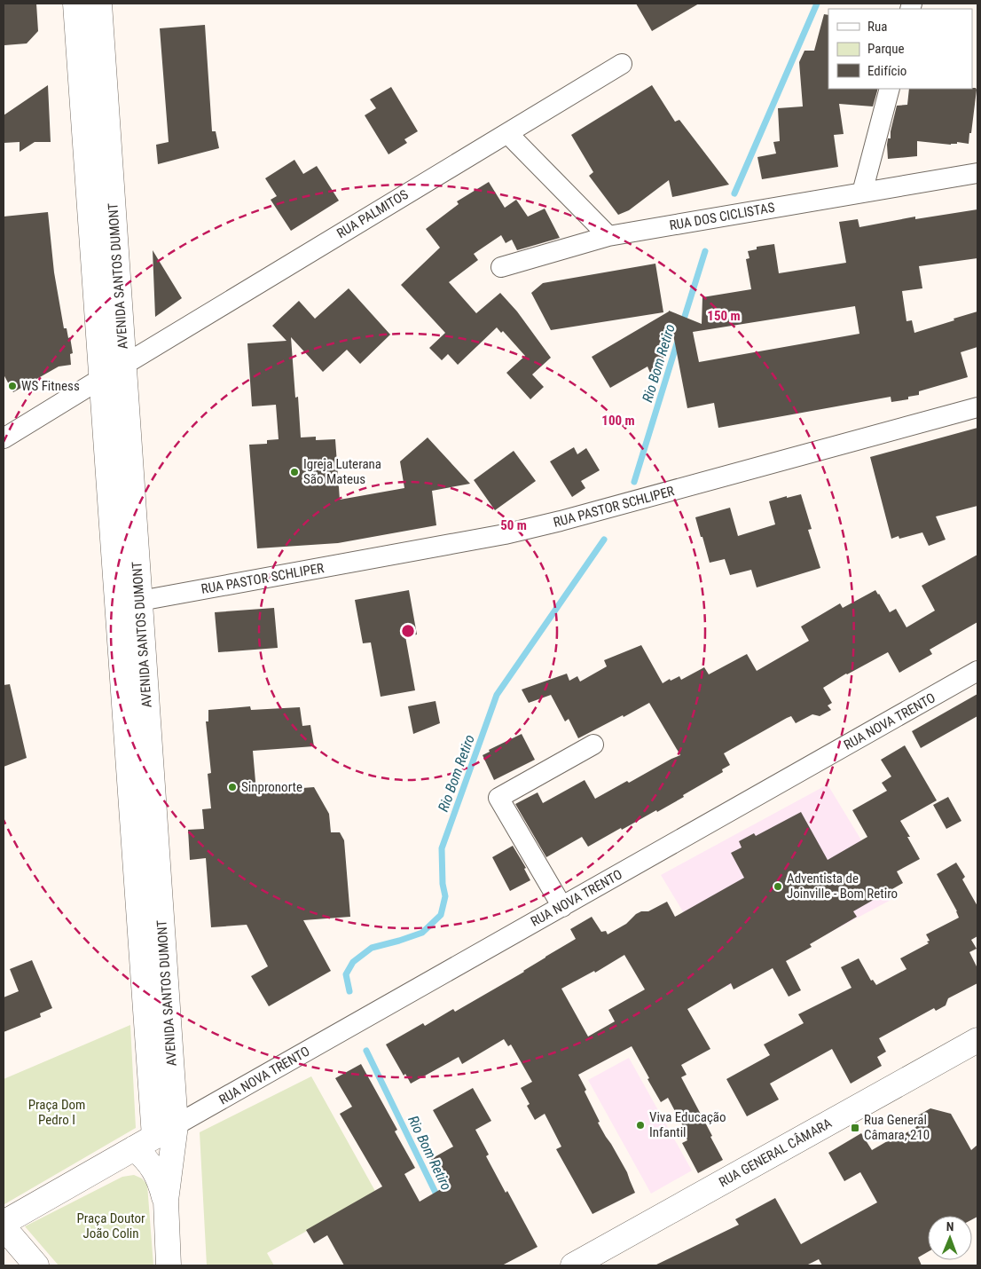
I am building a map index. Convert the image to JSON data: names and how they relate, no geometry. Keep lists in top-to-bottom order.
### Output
{
  "streets": {
    "main road": ["AVENIDA SANTOS DUMONT", "RUA GENERAL CÂMARA"],
    "street": [
      "RUA PALMITOS",
      "RUA DOS CICLISTAS",
      "RUA PASTOR SCHLIPER",
      "RUA NOVA TRENTO"
    ]
  },
  "crossings": [
    ["RUA PALMITOS", "AVENIDA SANTOS DUMONT"],
    ["AVENIDA SANTOS DUMONT", "RUA PASTOR SCHLIPER"],
    ["AVENIDA SANTOS DUMONT", "RUA NOVA TRENTO"]
  ],
  "water": ["Rio Bom Retiro"],
  "parks": ["Praça Dom Pedro I", "Praça Doutor João Colin"],
  "places": {
    "other": [
      "WS Fitness",
      "Igreja Luterana São Mateus",
      "Sinpronorte",
      "Adventista de Joinville - Bom Retiro",
      "Viva Educação Infantil"
    ],
    "transit": ["Rua General Câmara, 210"]
  },
  "legend": ["Rua", "Parque", "Edifício"],
  "north": "top",
  "rings": ["150 m", "100 m", "50 m"]
}
